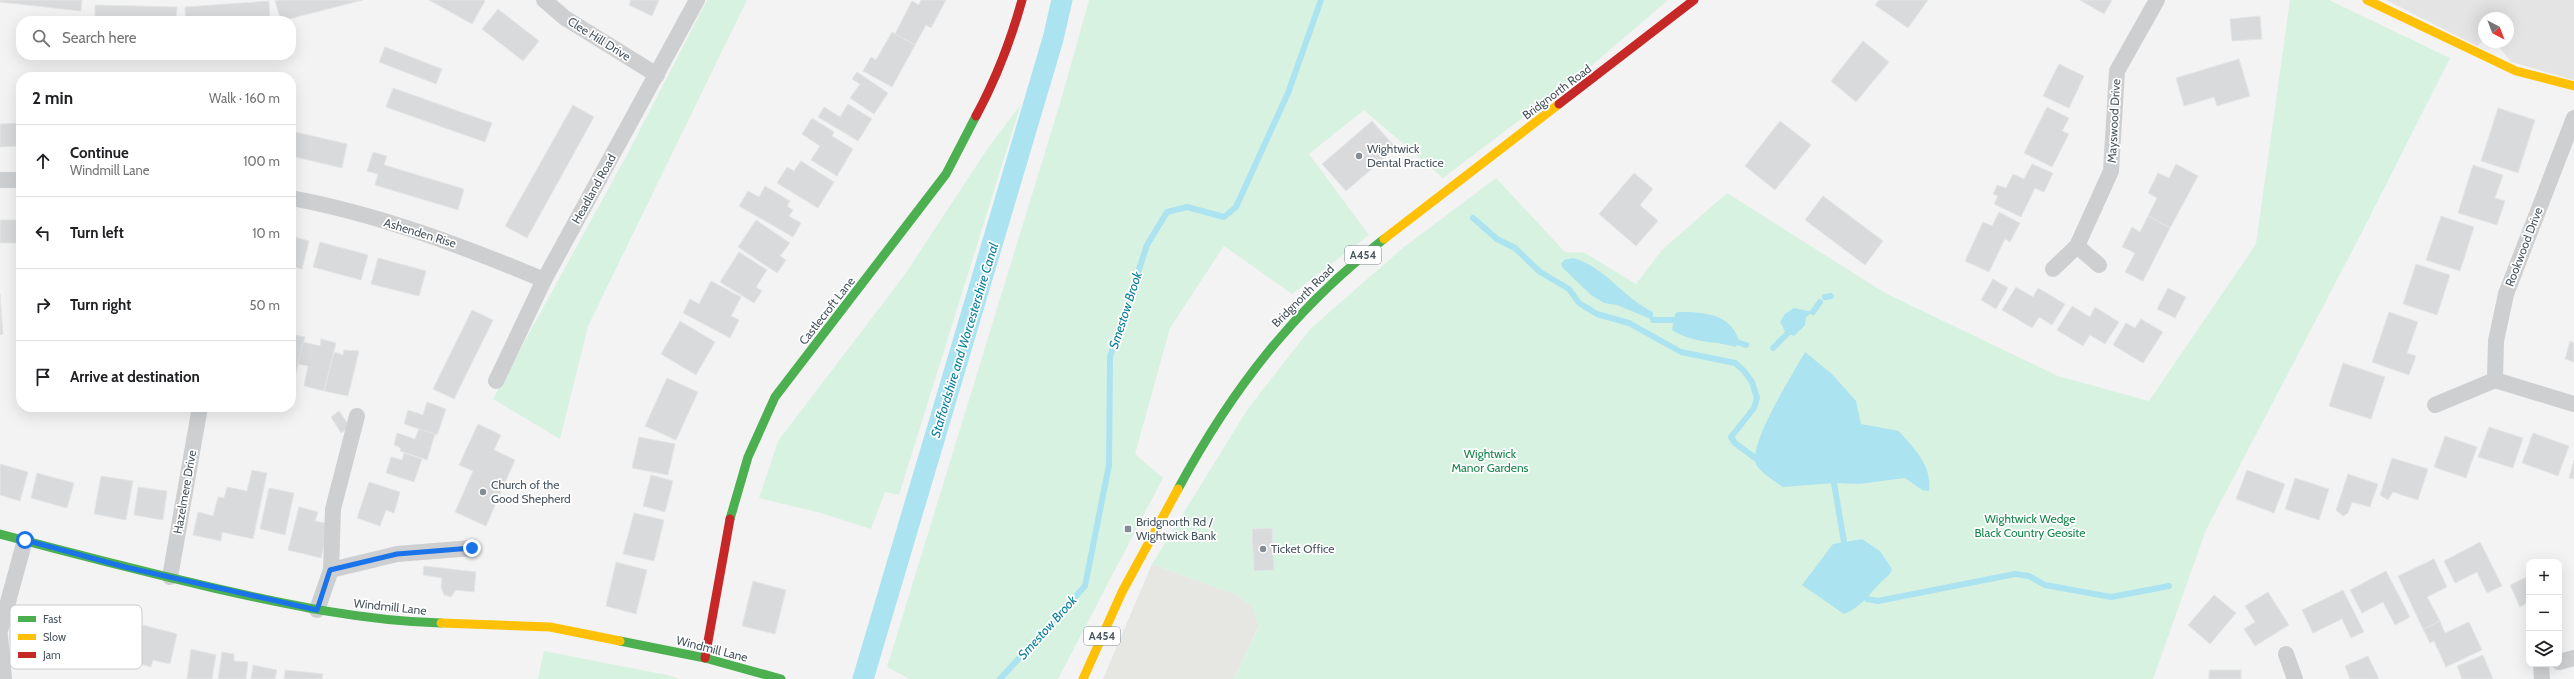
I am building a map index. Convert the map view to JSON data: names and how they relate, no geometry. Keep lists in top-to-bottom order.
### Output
{
  "streets": {
    "main road": [
      "Bridgnorth Road",
      "A454",
      "Castlecroft Lane",
      "Windmill Lane"
    ],
    "street": [
      "Clee Hill Drive",
      "Mayswood Drive",
      "Headland Road",
      "Ashenden Rise",
      "Rookwood Drive",
      "Hazelmere Drive"
    ]
  },
  "crossings": [
    ["Clee Hill Drive", "Headland Road"],
    ["Headland Road", "Ashenden Rise"],
    ["Castlecroft Lane", "Windmill Lane"],
    ["Hazelmere Drive", "Windmill Lane"]
  ],
  "water": ["Smestow Brook", "Staffordshire and Worcestershire Canal"],
  "parks": ["Wightwick Manor Gardens", "Wightwick Wedge Black Country Geosite"],
  "places": {
    "other": ["Wightwick Dental Practice", "Church of the Good Shepherd", "Ticket Office"],
    "transit": ["Bridgnorth Rd / Wightwick Bank"]
  },
  "legend": ["Fast", "Slow", "Jam"],
  "north": "bottom right",
  "page": {
    "search": "Search here",
    "heading": ["2 min", "Walk · 160 m"],
    "list": [
      ["Continue", "Windmill Lane", "100 m"],
      ["Turn left", "10 m"],
      ["Turn right", "50 m"],
      "Arrive at destination"
    ],
    "map_buttons": ["+", "−"]
  }
}
